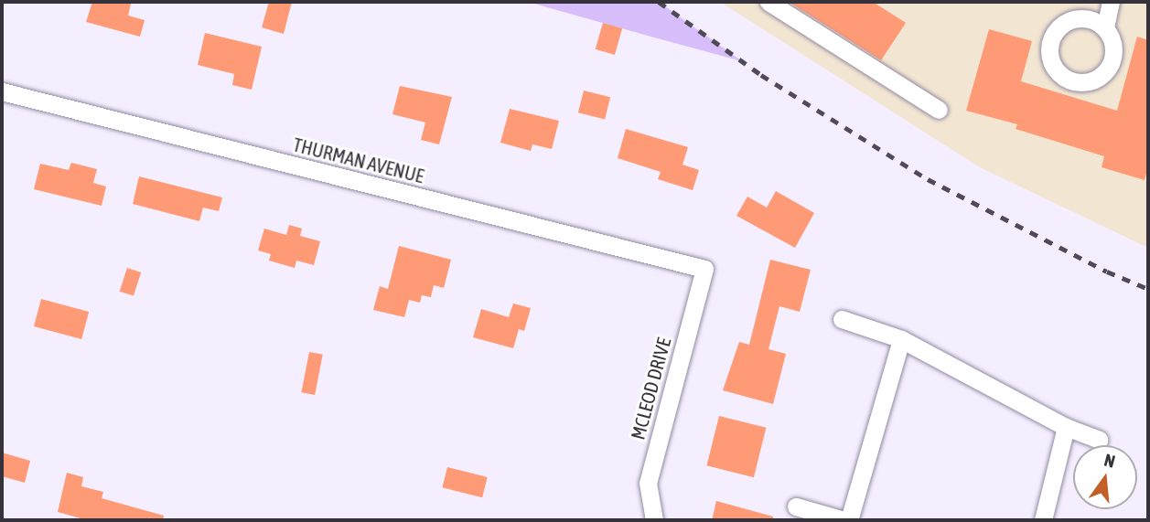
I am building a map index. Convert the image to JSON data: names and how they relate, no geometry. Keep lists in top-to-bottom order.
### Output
{
  "streets": {
    "street": ["THURMAN AVENUE", "MCLEOD DRIVE"]
  },
  "crossings": [
    ["THURMAN AVENUE", "MCLEOD DRIVE"]
  ],
  "north": "top"
}
